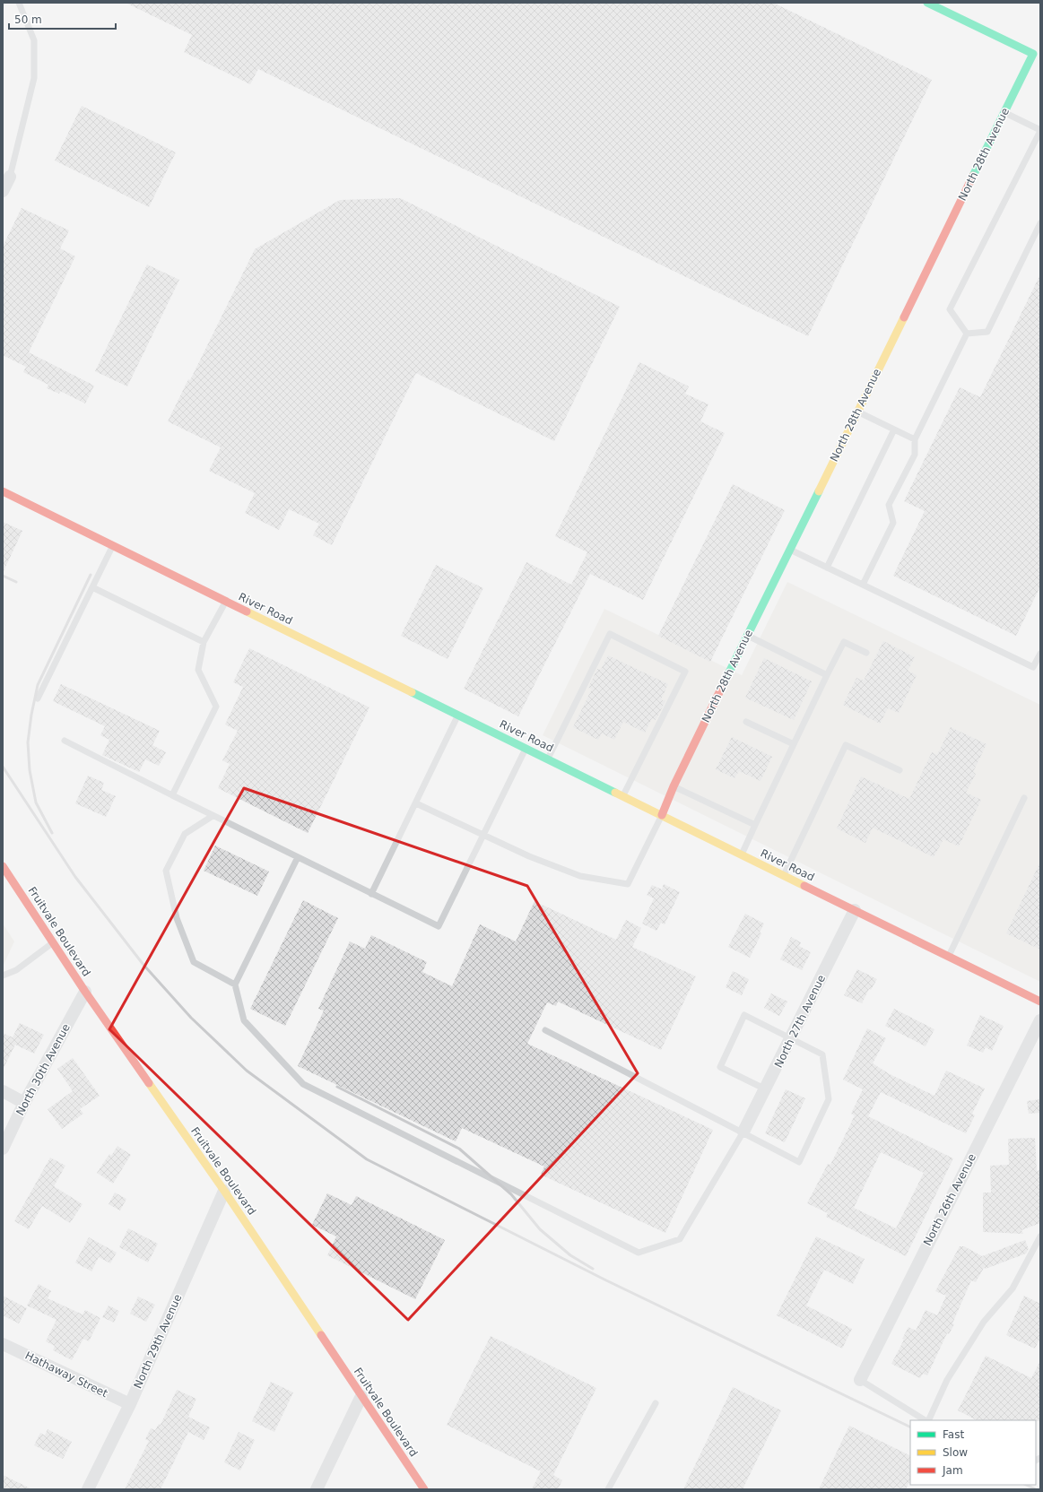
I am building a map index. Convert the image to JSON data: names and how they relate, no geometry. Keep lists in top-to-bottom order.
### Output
{
  "streets": {
    "street": [
      "North 28th Avenue",
      "River Road",
      "Fruitvale Boulevard",
      "North 27th Avenue",
      "North 30th Avenue",
      "North 26th Avenue",
      "North 29th Avenue",
      "Hathaway Street"
    ]
  },
  "crossings": [
    ["North 28th Avenue", "River Road"],
    ["River Road", "North 27th Avenue"],
    ["Fruitvale Boulevard", "North 30th Avenue"],
    ["Fruitvale Boulevard", "North 29th Avenue"],
    ["North 29th Avenue", "Hathaway Street"]
  ],
  "legend": ["Fast", "Slow", "Jam"],
  "scale_bar": "50 m"
}
